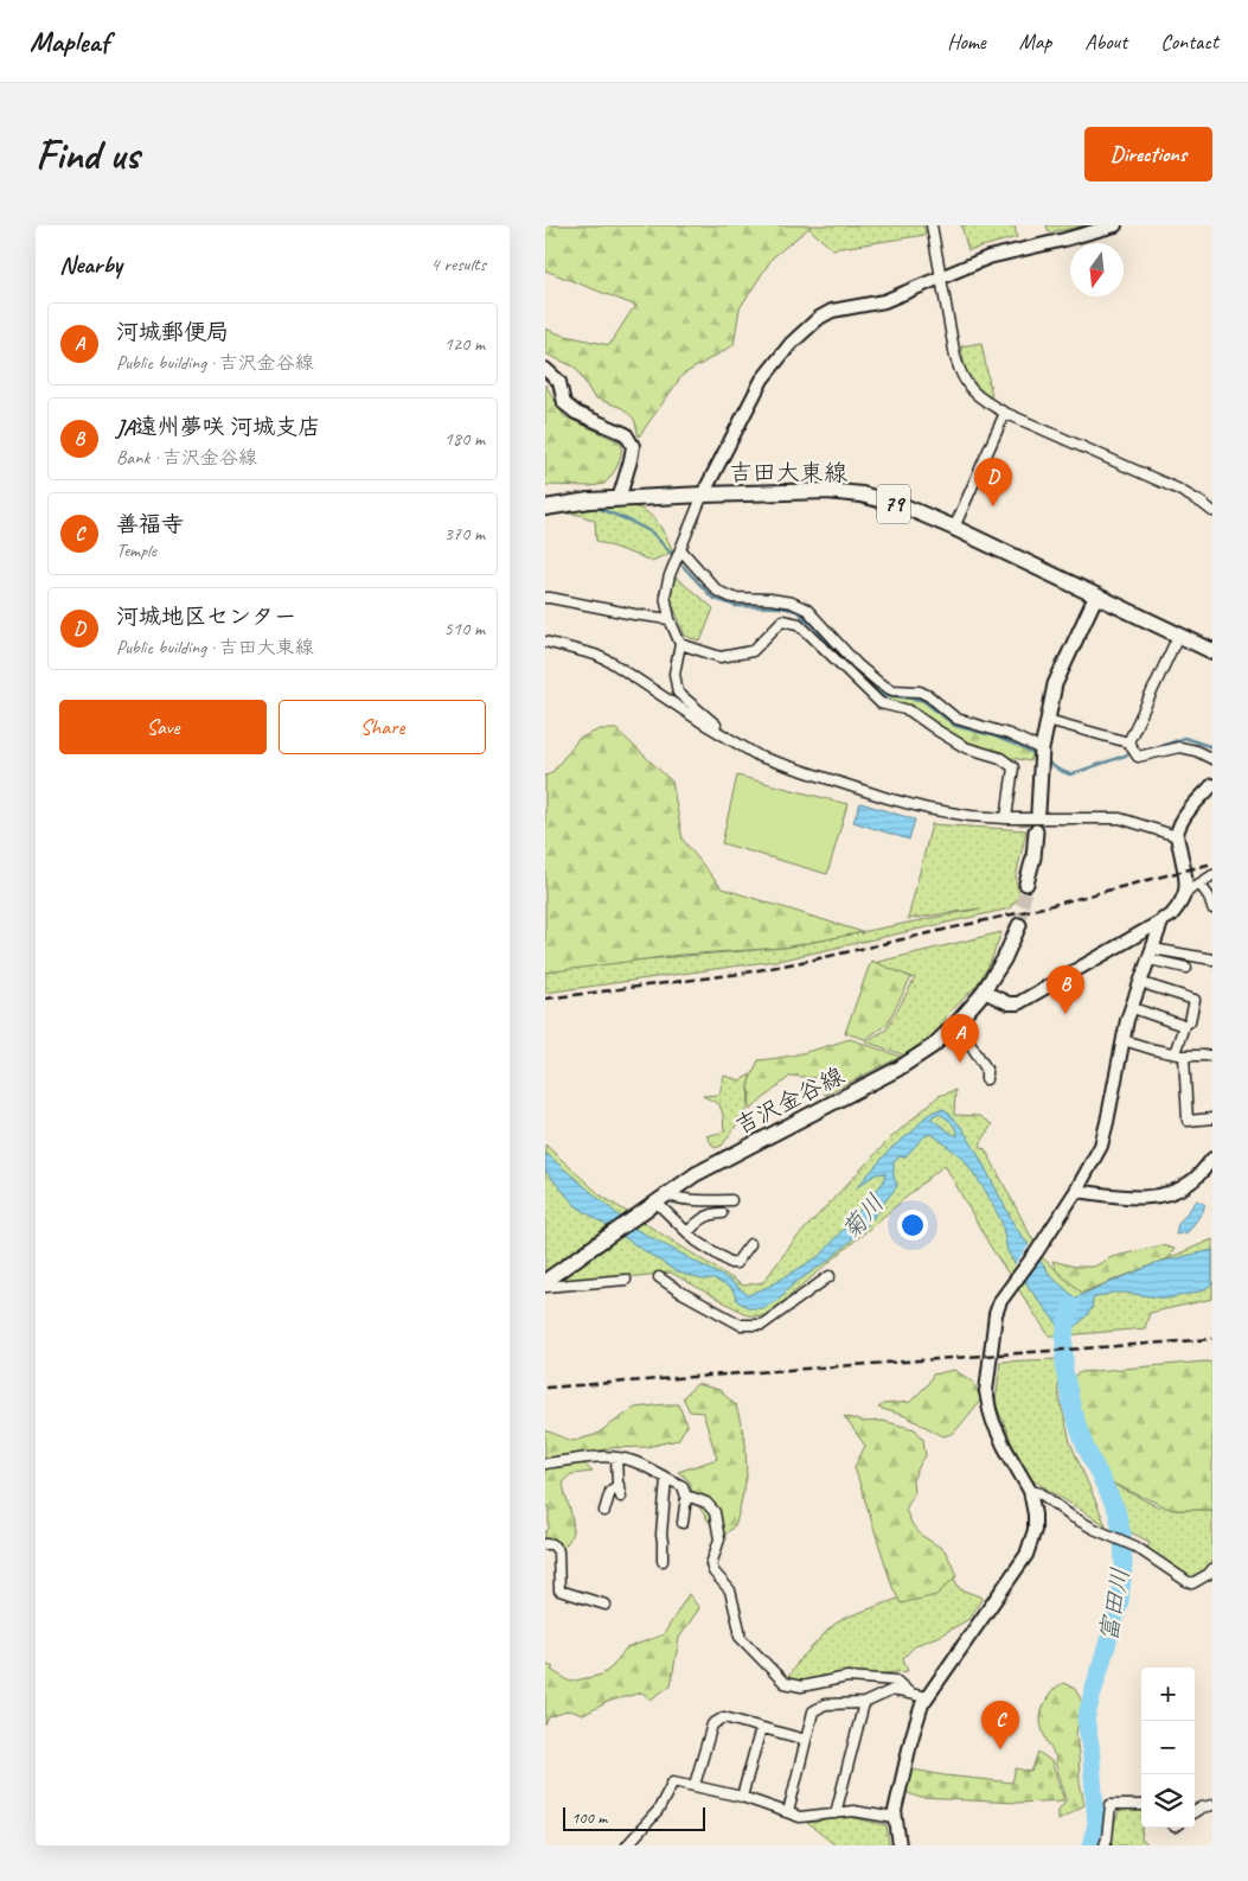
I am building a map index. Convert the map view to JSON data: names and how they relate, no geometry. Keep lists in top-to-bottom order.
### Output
{
  "streets": {
    "main road": ["吉田大東線", "79", "吉沢金谷線"]
  },
  "water": ["菊川", "富田川"],
  "scale_bar": "100 m",
  "north": "bottom",
  "page": {
    "header": "Mapleaf",
    "nav": [
      "Home",
      "Map",
      "About",
      "Contact"
    ],
    "buttons": [
      "Directions",
      ["Save", "Share"]
    ],
    "title": "Find us",
    "heading": ["Nearby", "4 results"],
    "list": [
      {
        "mark": "A",
        "name": "河城郵便局",
        "note": "Public building · 吉沢金谷線",
        "value": "120 m"
      },
      {
        "mark": "B",
        "name": "JA遠州夢咲 河城支店",
        "note": "Bank · 吉沢金谷線",
        "value": "180 m"
      },
      {
        "mark": "C",
        "name": "善福寺",
        "note": "Temple",
        "value": "370 m"
      },
      {
        "mark": "D",
        "name": "河城地区センター",
        "note": "Public building · 吉田大東線",
        "value": "510 m"
      }
    ],
    "pins": [
      "D",
      "B",
      "A",
      "C"
    ],
    "map_buttons": ["+", "−"],
    "scale": "100 m"
  }
}
